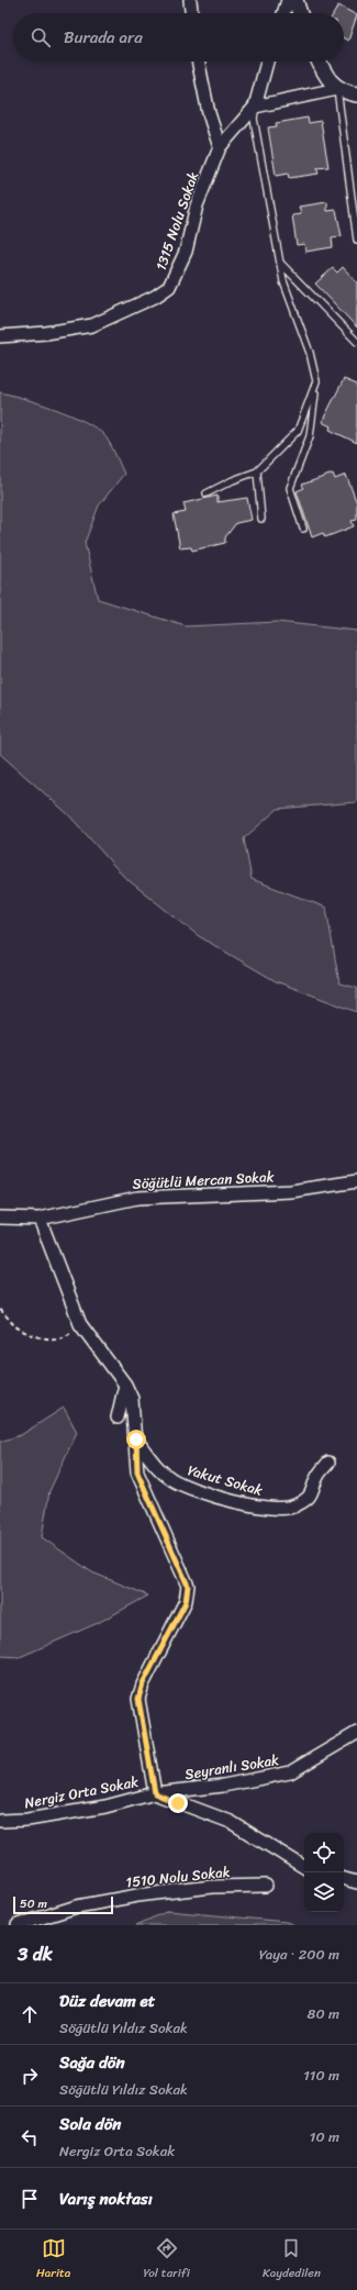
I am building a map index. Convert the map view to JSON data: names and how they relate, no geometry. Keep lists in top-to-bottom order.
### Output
{
  "streets": {
    "street": [
      "1315 Nolu Sokak",
      "Söğütlü Mercan Sokak",
      "Yakut Sokak",
      "Seyranlı Sokak",
      "Nergiz Orta Sokak",
      "1510 Nolu Sokak"
    ]
  },
  "crossings": [
    ["Seyranlı Sokak", "Nergiz Orta Sokak"]
  ],
  "scale_bar": "50 m",
  "page": {
    "search": "Burada ara",
    "scale": "50 m",
    "heading": ["3 dk", "Yaya · 200 m"],
    "list": [
      ["Düz devam et", "Söğütlü Yıldız Sokak", "80 m"],
      ["Sağa dön", "Söğütlü Yıldız Sokak", "110 m"],
      ["Sola dön", "Nergiz Orta Sokak", "10 m"],
      "Varış noktası"
    ],
    "nav": ["Harita", "Yol tarifi", "Kaydedilen"]
  }
}
